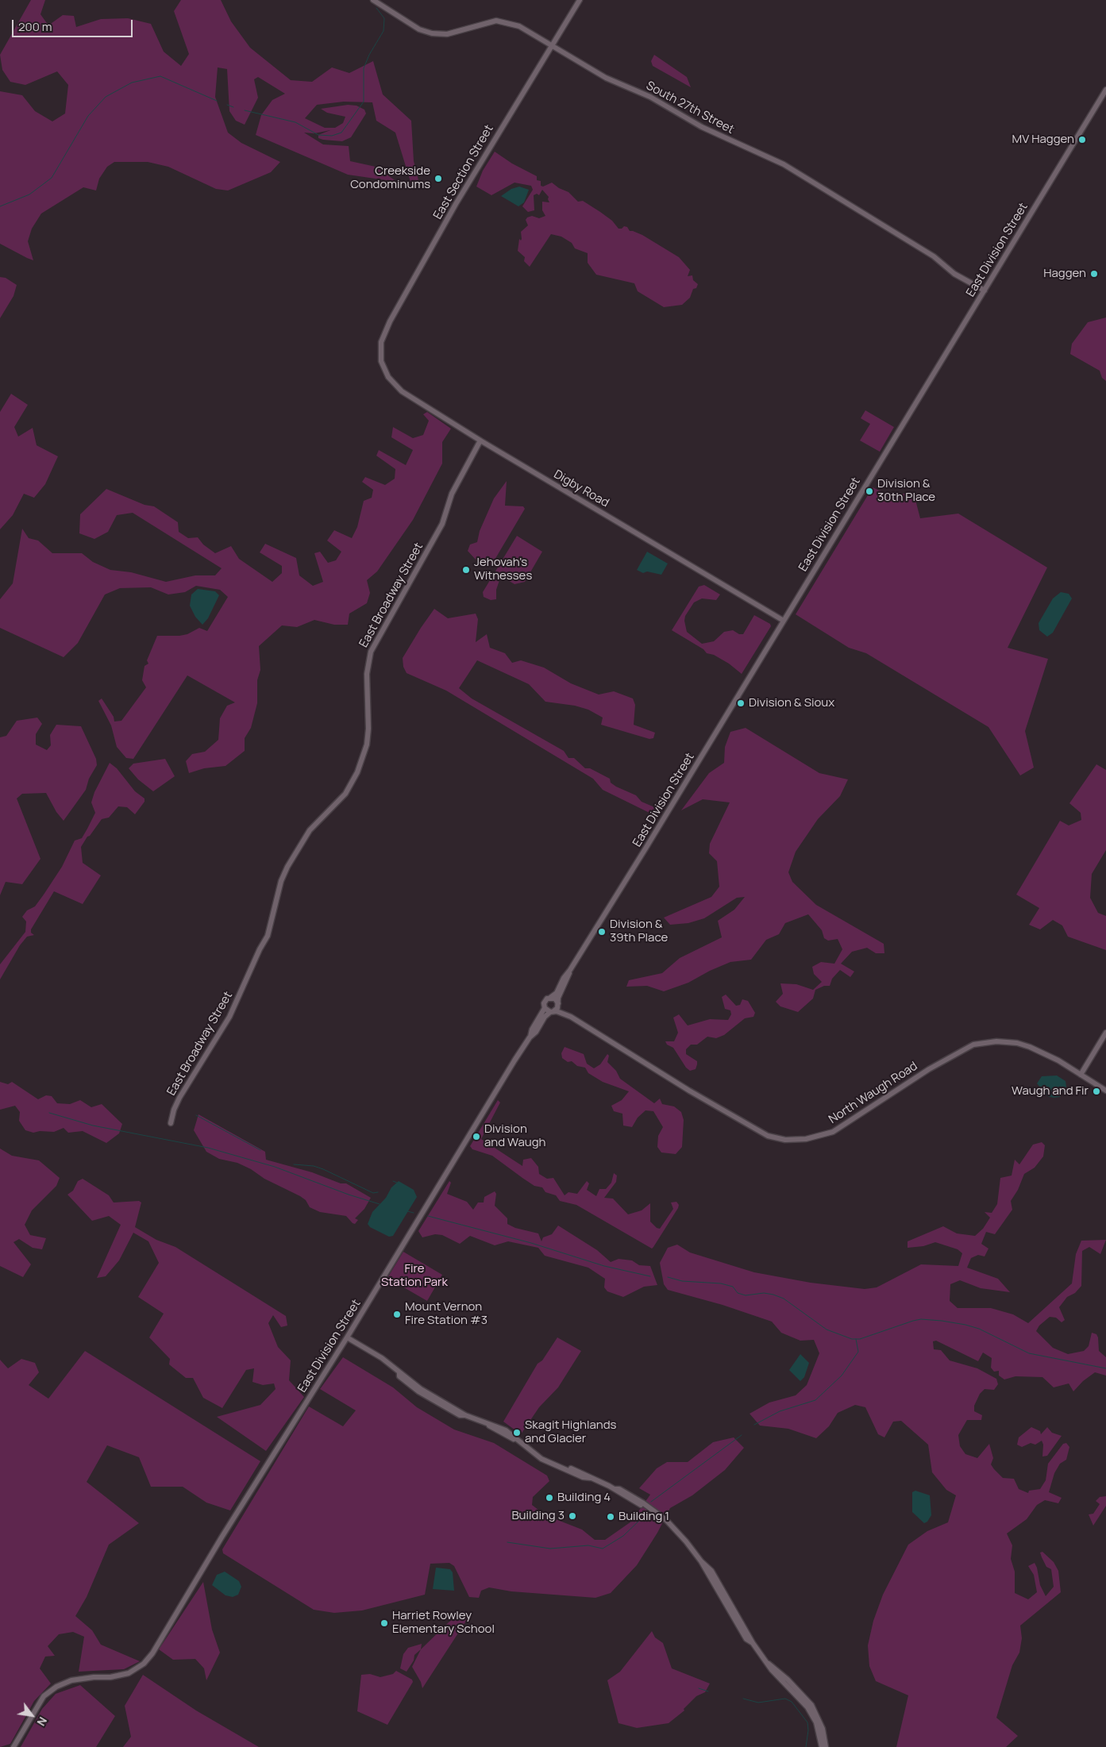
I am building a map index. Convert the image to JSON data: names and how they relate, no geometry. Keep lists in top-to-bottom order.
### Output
{
  "streets": {
    "street": [
      "South 27th Street",
      "East Section Street",
      "East Division Street",
      "Digby Road",
      "East Broadway Street",
      "North Waugh Road"
    ]
  },
  "crossings": [
    ["South 27th Street", "East Section Street"],
    ["South 27th Street", "East Division Street"],
    ["East Section Street", "Digby Road"],
    ["East Division Street", "Digby Road"],
    ["East Division Street", "North Waugh Road"],
    ["Digby Road", "East Broadway Street"]
  ],
  "parks": ["Fire Station Park"],
  "places": [
    "MV Haggen",
    "Creekside Condominums",
    "Haggen",
    "Division & 30th Place",
    "Jehovah's Witnesses",
    "Division & Sioux",
    "Division & 39th Place",
    "Waugh and Fir",
    "Division and Waugh",
    "Mount Vernon Fire Station #3",
    "Skagit Highlands and Glacier",
    "Building 4",
    "Building 3",
    "Building 1",
    "Harriet Rowley Elementary School"
  ],
  "scale_bar": "200 m",
  "north": "bottom right"
}
